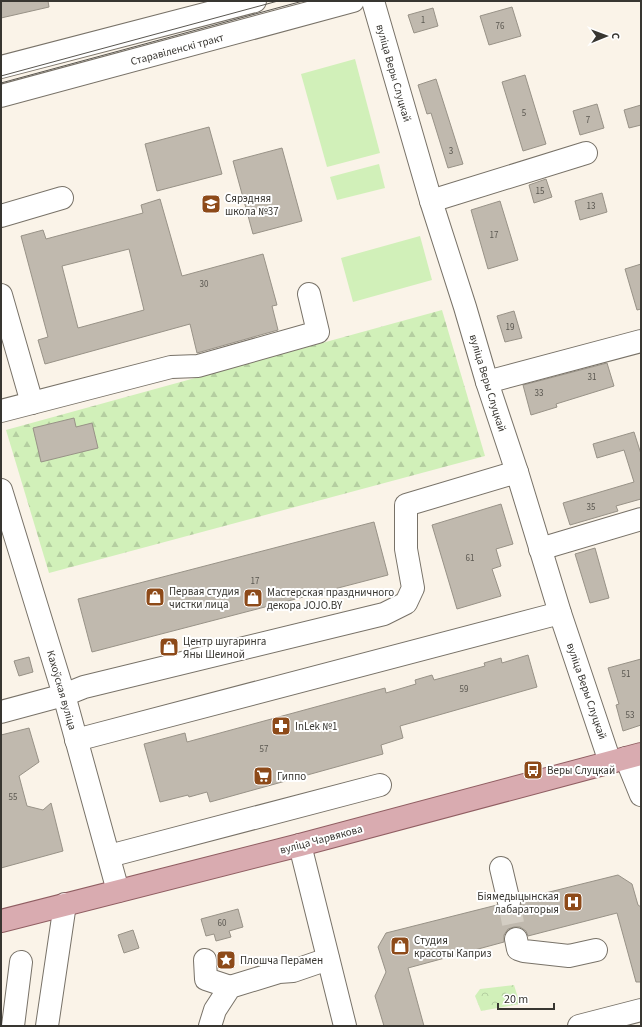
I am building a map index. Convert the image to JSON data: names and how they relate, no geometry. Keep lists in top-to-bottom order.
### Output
{
  "streets": {
    "main road": ["вуліца Чарвякова"],
    "street": ["Старавіленскі тракт", "вуліца Веры Слуцкай", "Кахоўская вуліца"]
  },
  "crossings": [
    ["вуліца Веры Слуцкай", "вуліца Чарвякова"],
    ["Кахоўская вуліца", "вуліца Чарвякова"]
  ],
  "places": {
    "school or university": ["Сярэдняя школа №37"],
    "shop": [
      "Первая студия чистки лица",
      "Мастерская праздничного декора JOJO.BY",
      "Центр шугаринга Яны Шеиной",
      "Студия красоты Каприз"
    ],
    "pharmacy": ["InLek №1"],
    "bus stop": ["Веры Слуцкай"],
    "supermarket": ["Гиппо"],
    "hospital": ["Біямедыцынская лабараторыя"],
    "place": ["Плошча Перамен"]
  },
  "house_numbers": [
    "1",
    "76",
    "5",
    "7",
    "3",
    "15",
    "13",
    "17",
    "30",
    "19",
    "31",
    "33",
    "35",
    "61",
    "17",
    "51",
    "59",
    "53",
    "57",
    "55",
    "60"
  ],
  "scale_bar": "20 m",
  "north": "right"
}
